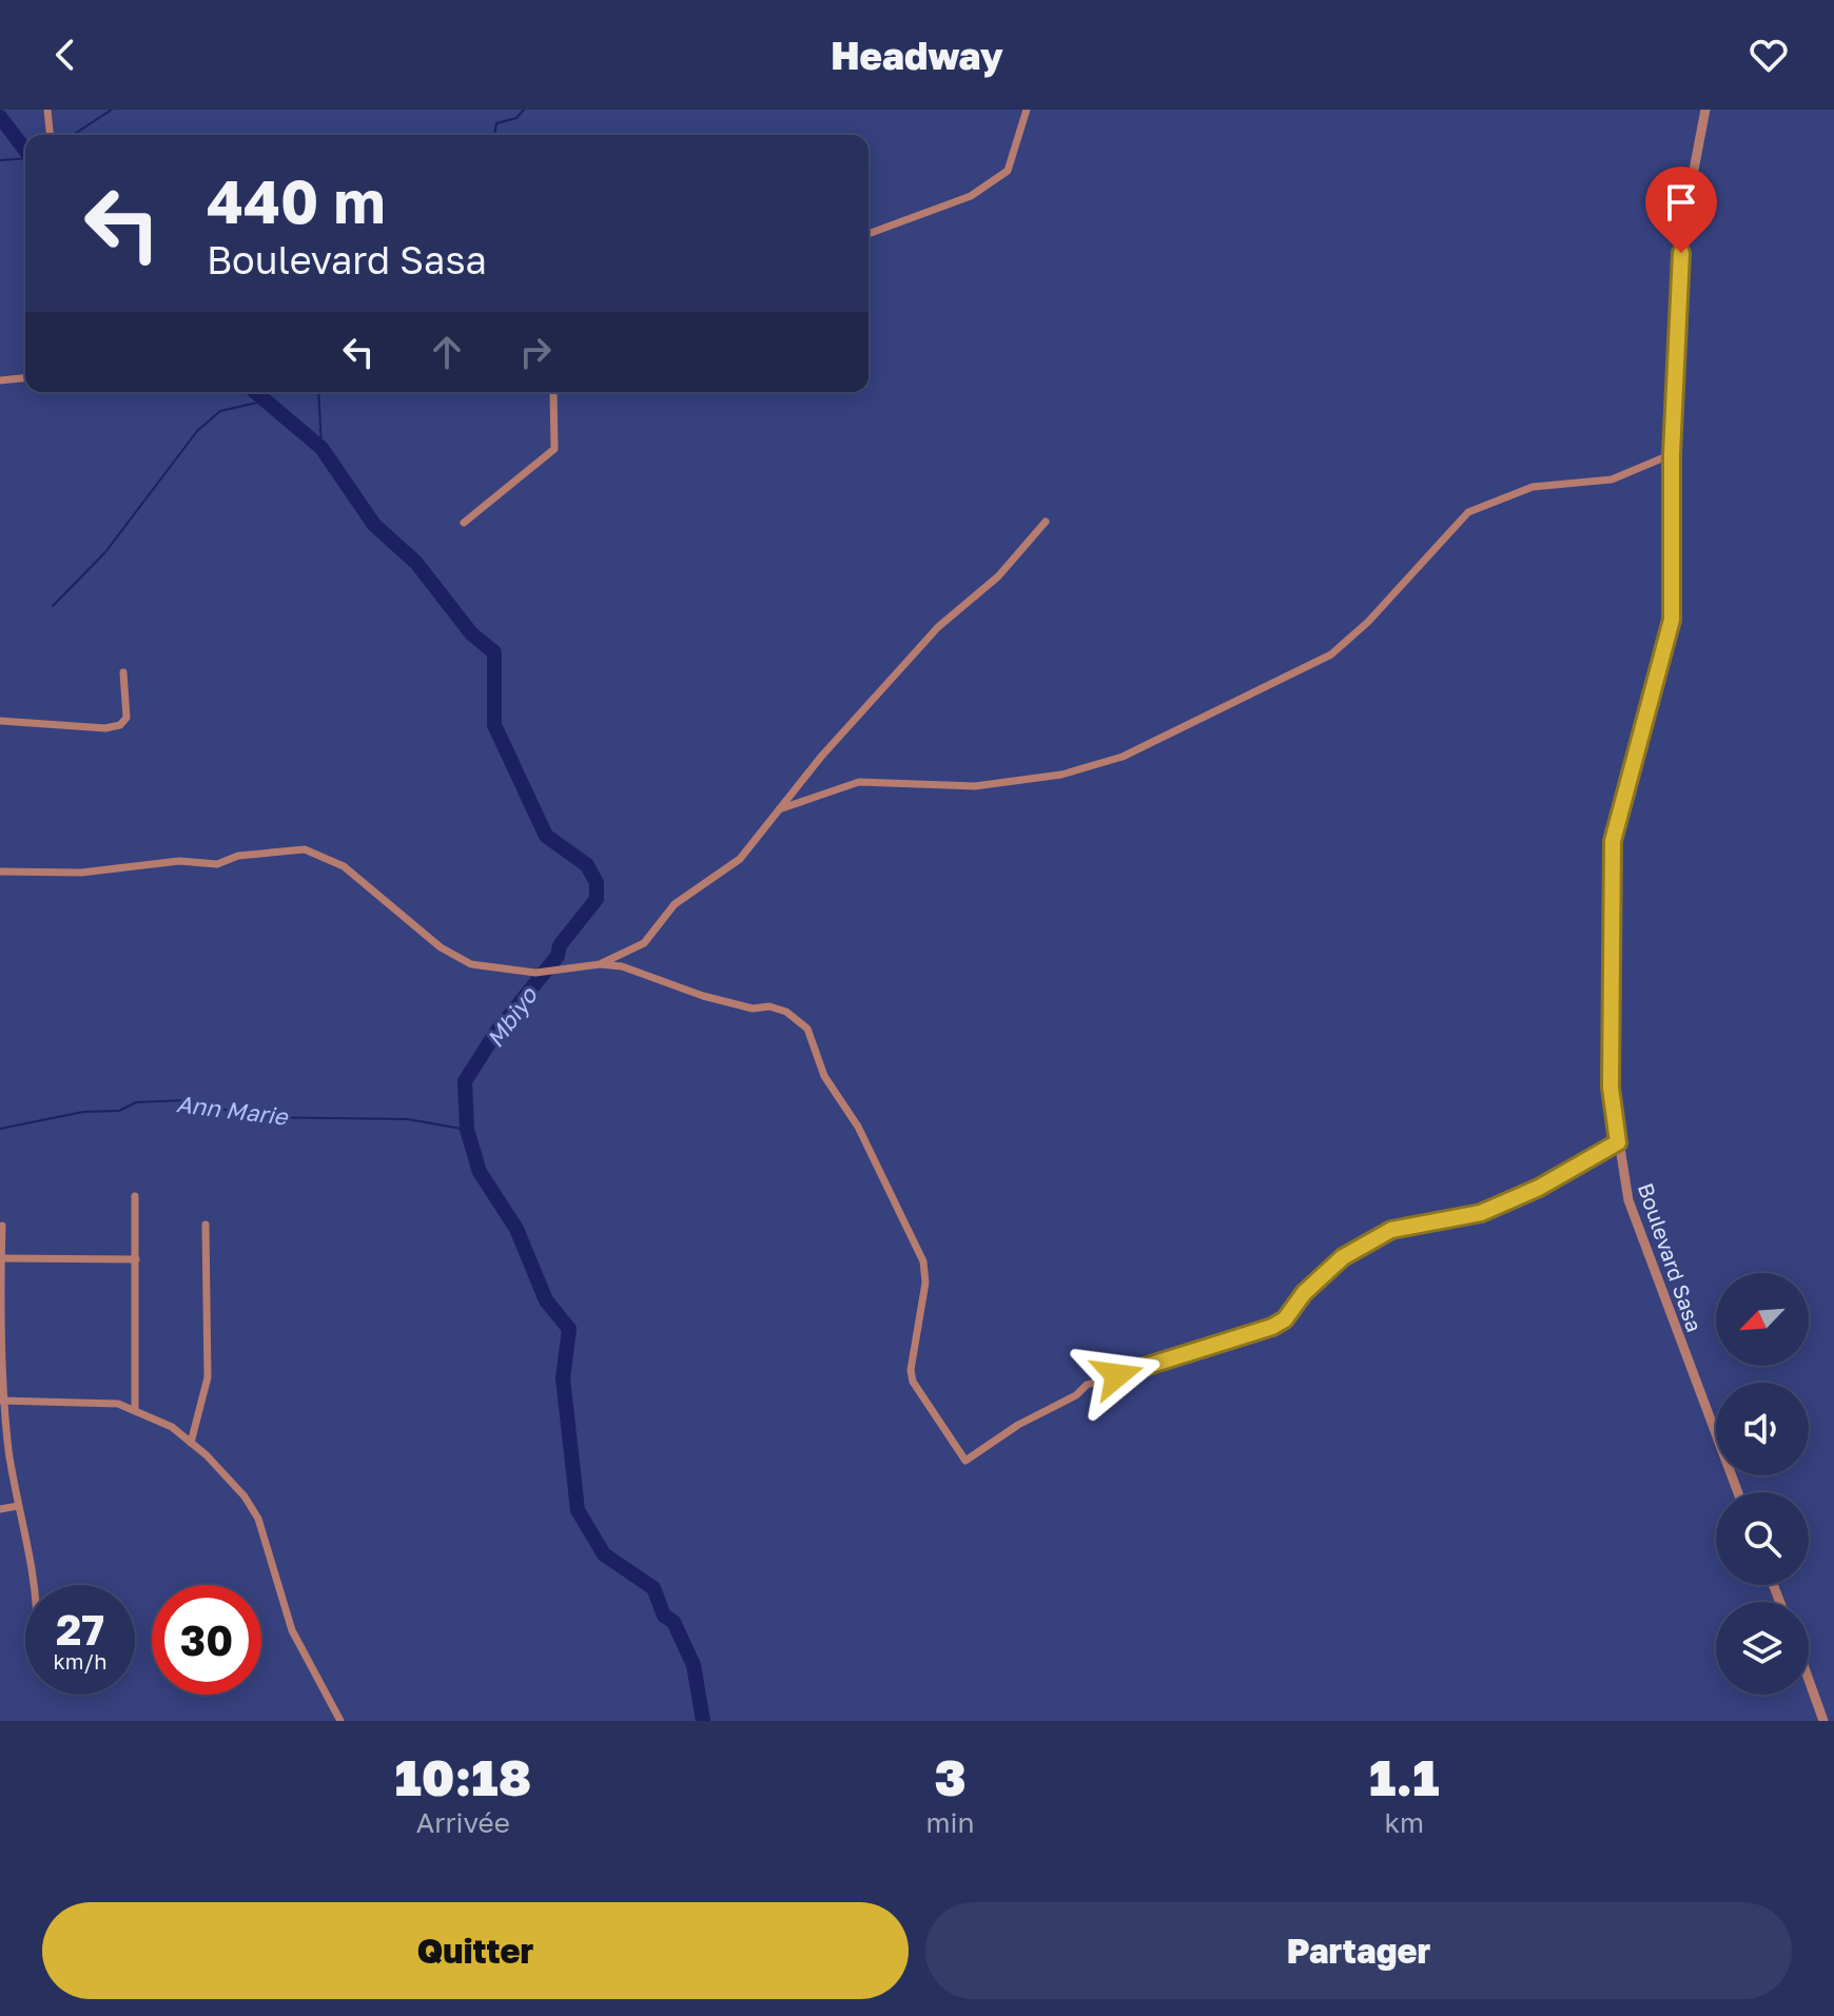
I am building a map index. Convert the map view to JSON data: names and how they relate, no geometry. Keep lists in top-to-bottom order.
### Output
{
  "streets": {
    "street": ["Boulevard Sasa"]
  },
  "water": ["Mbiyo", "Ann Marie"],
  "north": "bottom left",
  "page": {
    "header": "Headway",
    "turn": ["440 m", "Boulevard Sasa"],
    "speed": "27 km/h",
    "limit": "30",
    "eta": [
      "10:18",
      "Arrivée",
      "3",
      "min",
      "1.1",
      "km"
    ],
    "buttons": ["Quitter", "Partager"]
  }
}
